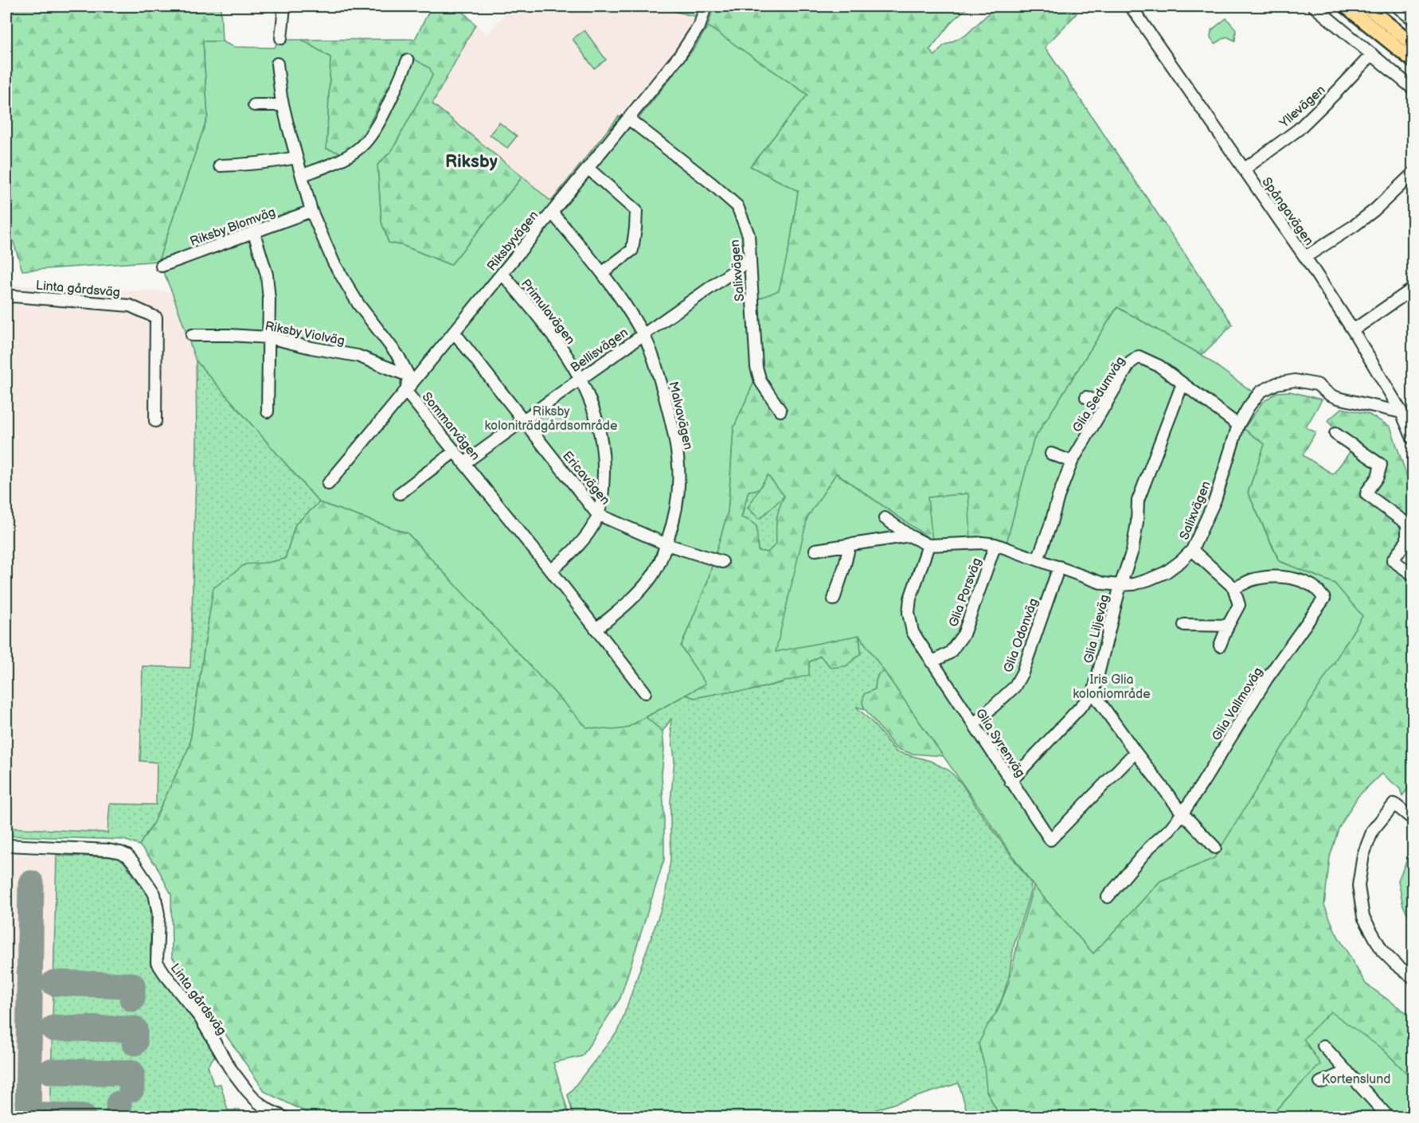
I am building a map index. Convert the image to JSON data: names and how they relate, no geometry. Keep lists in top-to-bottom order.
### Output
{
  "streets": {
    "street": [
      "Yllevägen",
      "Spångavägen",
      "Riksby Blomväg",
      "Riksbyvägen",
      "Salixvägen",
      "Linta gårdsväg",
      "Primulavägen",
      "Riksby Violväg",
      "Bellisvägen",
      "Glia Sedumväg",
      "Malvavägen",
      "Sommarvägen",
      "Ericavägen",
      "Glia Porsväg",
      "Glia Liljeväg",
      "Glia Odonväg",
      "Glia Vallmoväg",
      "Glia Syrenväg"
    ]
  },
  "crossings": [
    ["Yllevägen", "Spångavägen"],
    ["Spångavägen", "Salixvägen"],
    ["Riksbyvägen", "Salixvägen"],
    ["Riksbyvägen", "Primulavägen"],
    ["Riksbyvägen", "Malvavägen"],
    ["Riksbyvägen", "Sommarvägen"],
    ["Riksbyvägen", "Ericavägen"],
    ["Salixvägen", "Bellisvägen"],
    ["Salixvägen", "Glia Sedumväg"],
    ["Salixvägen", "Glia Porsväg"],
    ["Salixvägen", "Glia Liljeväg"],
    ["Salixvägen", "Glia Odonväg"],
    ["Salixvägen", "Glia Syrenväg"],
    ["Primulavägen", "Bellisvägen"],
    ["Primulavägen", "Sommarvägen"],
    ["Primulavägen", "Ericavägen"],
    ["Riksby Violväg", "Sommarvägen"],
    ["Bellisvägen", "Malvavägen"],
    ["Bellisvägen", "Sommarvägen"],
    ["Bellisvägen", "Ericavägen"],
    ["Glia Sedumväg", "Glia Liljeväg"],
    ["Malvavägen", "Sommarvägen"],
    ["Malvavägen", "Ericavägen"],
    ["Glia Porsväg", "Glia Syrenväg"],
    ["Glia Odonväg", "Glia Syrenväg"]
  ],
  "districts": ["Riksby"],
  "parks": ["Riksby koloniträdgårdsområde", "Iris Glia koloniområde", "Kortenslund"]
}
